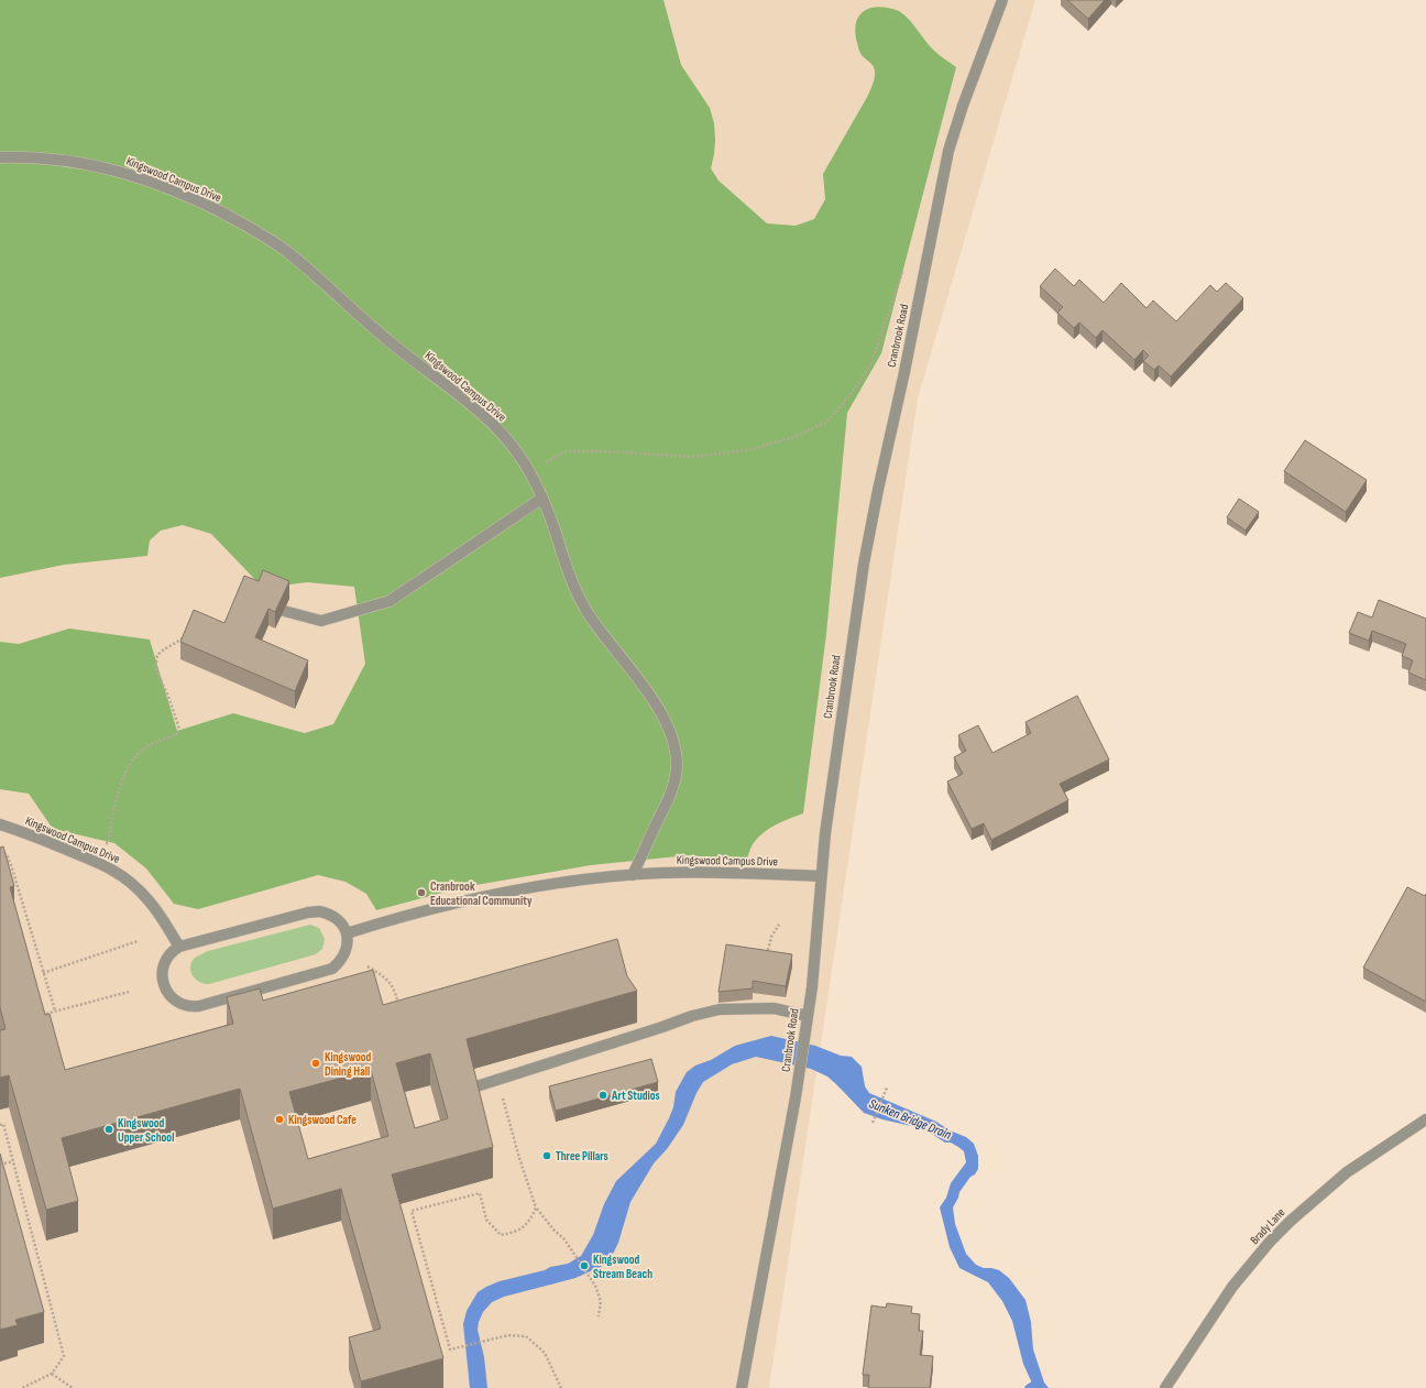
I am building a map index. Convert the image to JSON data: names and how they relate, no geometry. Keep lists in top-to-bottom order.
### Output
{
  "streets": {
    "street": ["Kingswood Campus Drive", "Cranbrook Road", "Brady Lane"]
  },
  "crossings": [
    ["Kingswood Campus Drive", "Cranbrook Road"]
  ],
  "water": ["Sunken Bridge Drain"],
  "places": [
    "Cranbrook Educational Community",
    "Kingswood Dining Hall",
    "Art Studios",
    "Kingswood Cafe",
    "Kingswood Upper School",
    "Three Pillars",
    "Kingswood Stream Beach"
  ]
}
